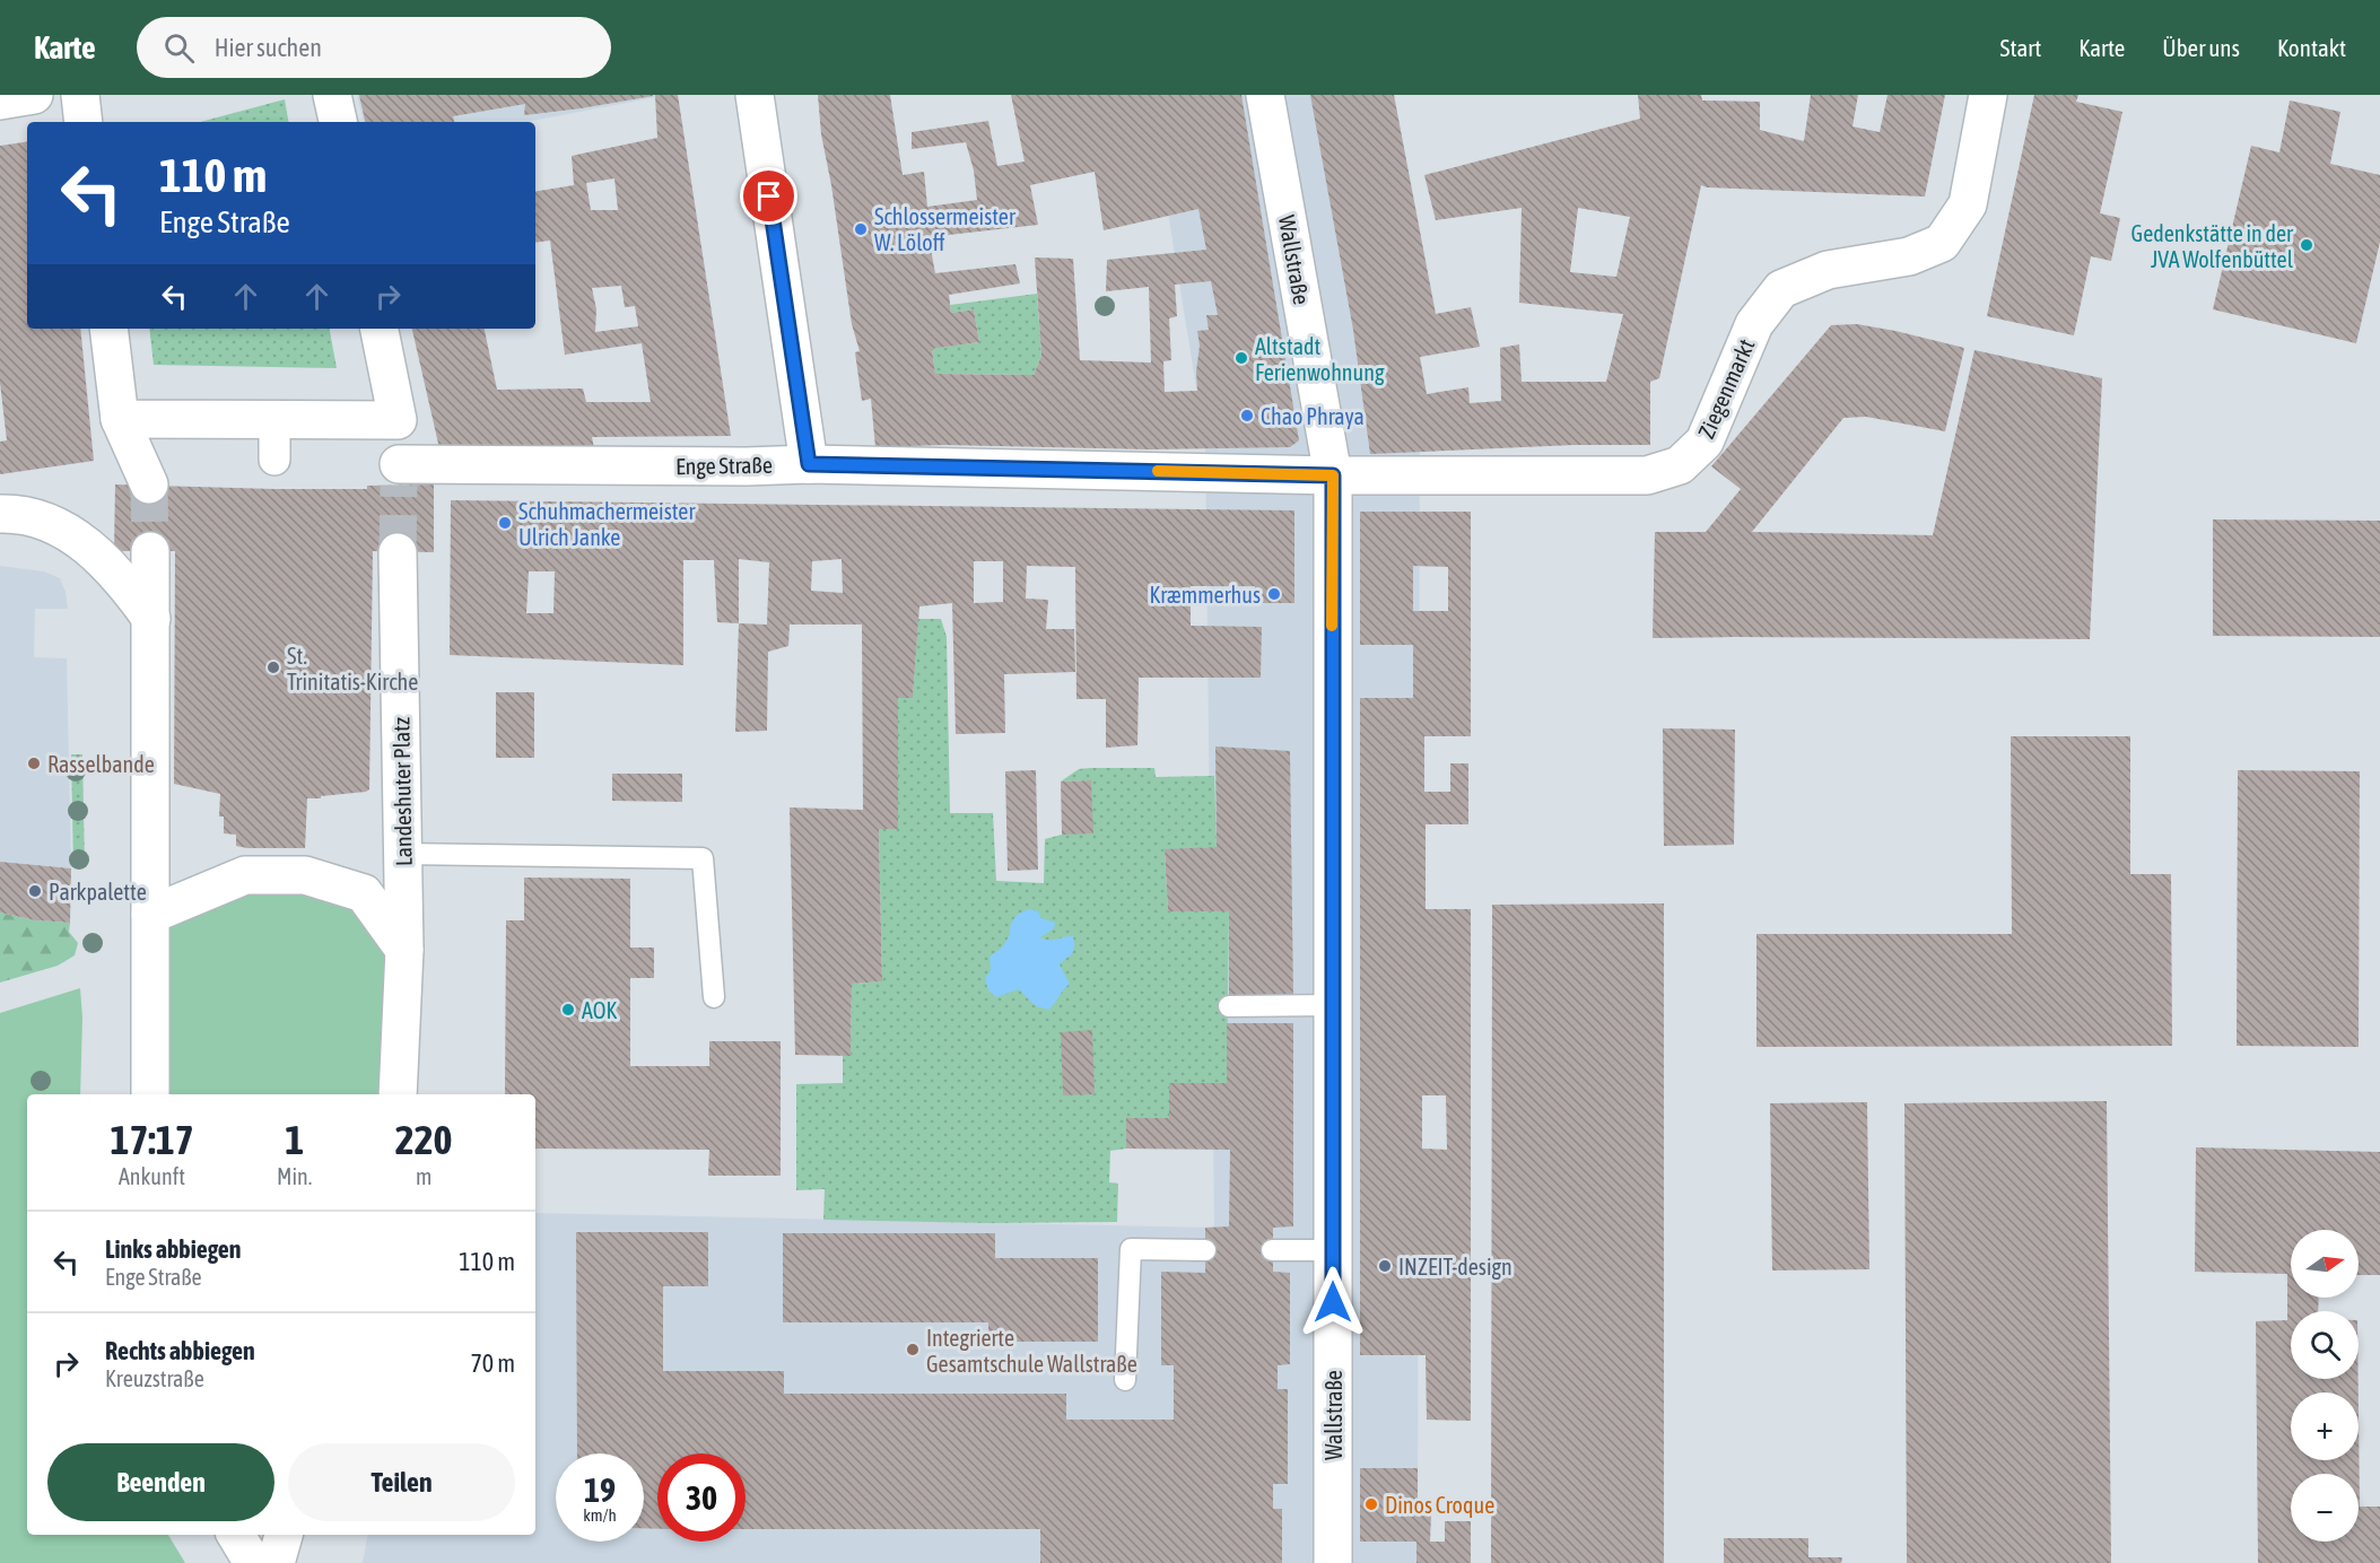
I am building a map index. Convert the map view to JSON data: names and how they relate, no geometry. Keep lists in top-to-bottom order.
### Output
{
  "streets": {
    "street": [
      "Wallstraße",
      "Ziegenmarkt",
      "Enge Straße",
      "Landeshuter Platz"
    ]
  },
  "crossings": [
    ["Wallstraße", "Ziegenmarkt"],
    ["Wallstraße", "Enge Straße"],
    ["Ziegenmarkt", "Enge Straße"]
  ],
  "places": [
    "Schlossermeister W. Löloff",
    "Gedenkstätte in der JVA Wolfenbüttel",
    "Altstadt Ferienwohnung",
    "Chao Phraya",
    "Schuhmachermeister Ulrich Janke",
    "Kræmmerhus",
    "St. Trinitatis-Kirche",
    "Rasselbande",
    "Parkpalette",
    "AOK",
    "INZEIT-design",
    "Integrierte Gesamtschule Wallstraße",
    "Dinos Croque"
  ],
  "north": "right",
  "page": {
    "header": "Karte",
    "search": "Hier suchen",
    "nav": [
      "Start",
      "Karte",
      "Über uns",
      "Kontakt"
    ],
    "turn": ["110 m", "Enge Straße"],
    "eta": [
      "17:17",
      "Ankunft",
      "1",
      "Min.",
      "220",
      "m"
    ],
    "list": [
      {
        "name": "Links abbiegen",
        "note": "Enge Straße",
        "value": "110 m"
      },
      {
        "name": "Rechts abbiegen",
        "note": "Kreuzstraße",
        "value": "70 m"
      }
    ],
    "map_buttons": ["+", "−"],
    "buttons": ["Beenden", "Teilen"],
    "speed": "19 km/h",
    "limit": "30"
  }
}
